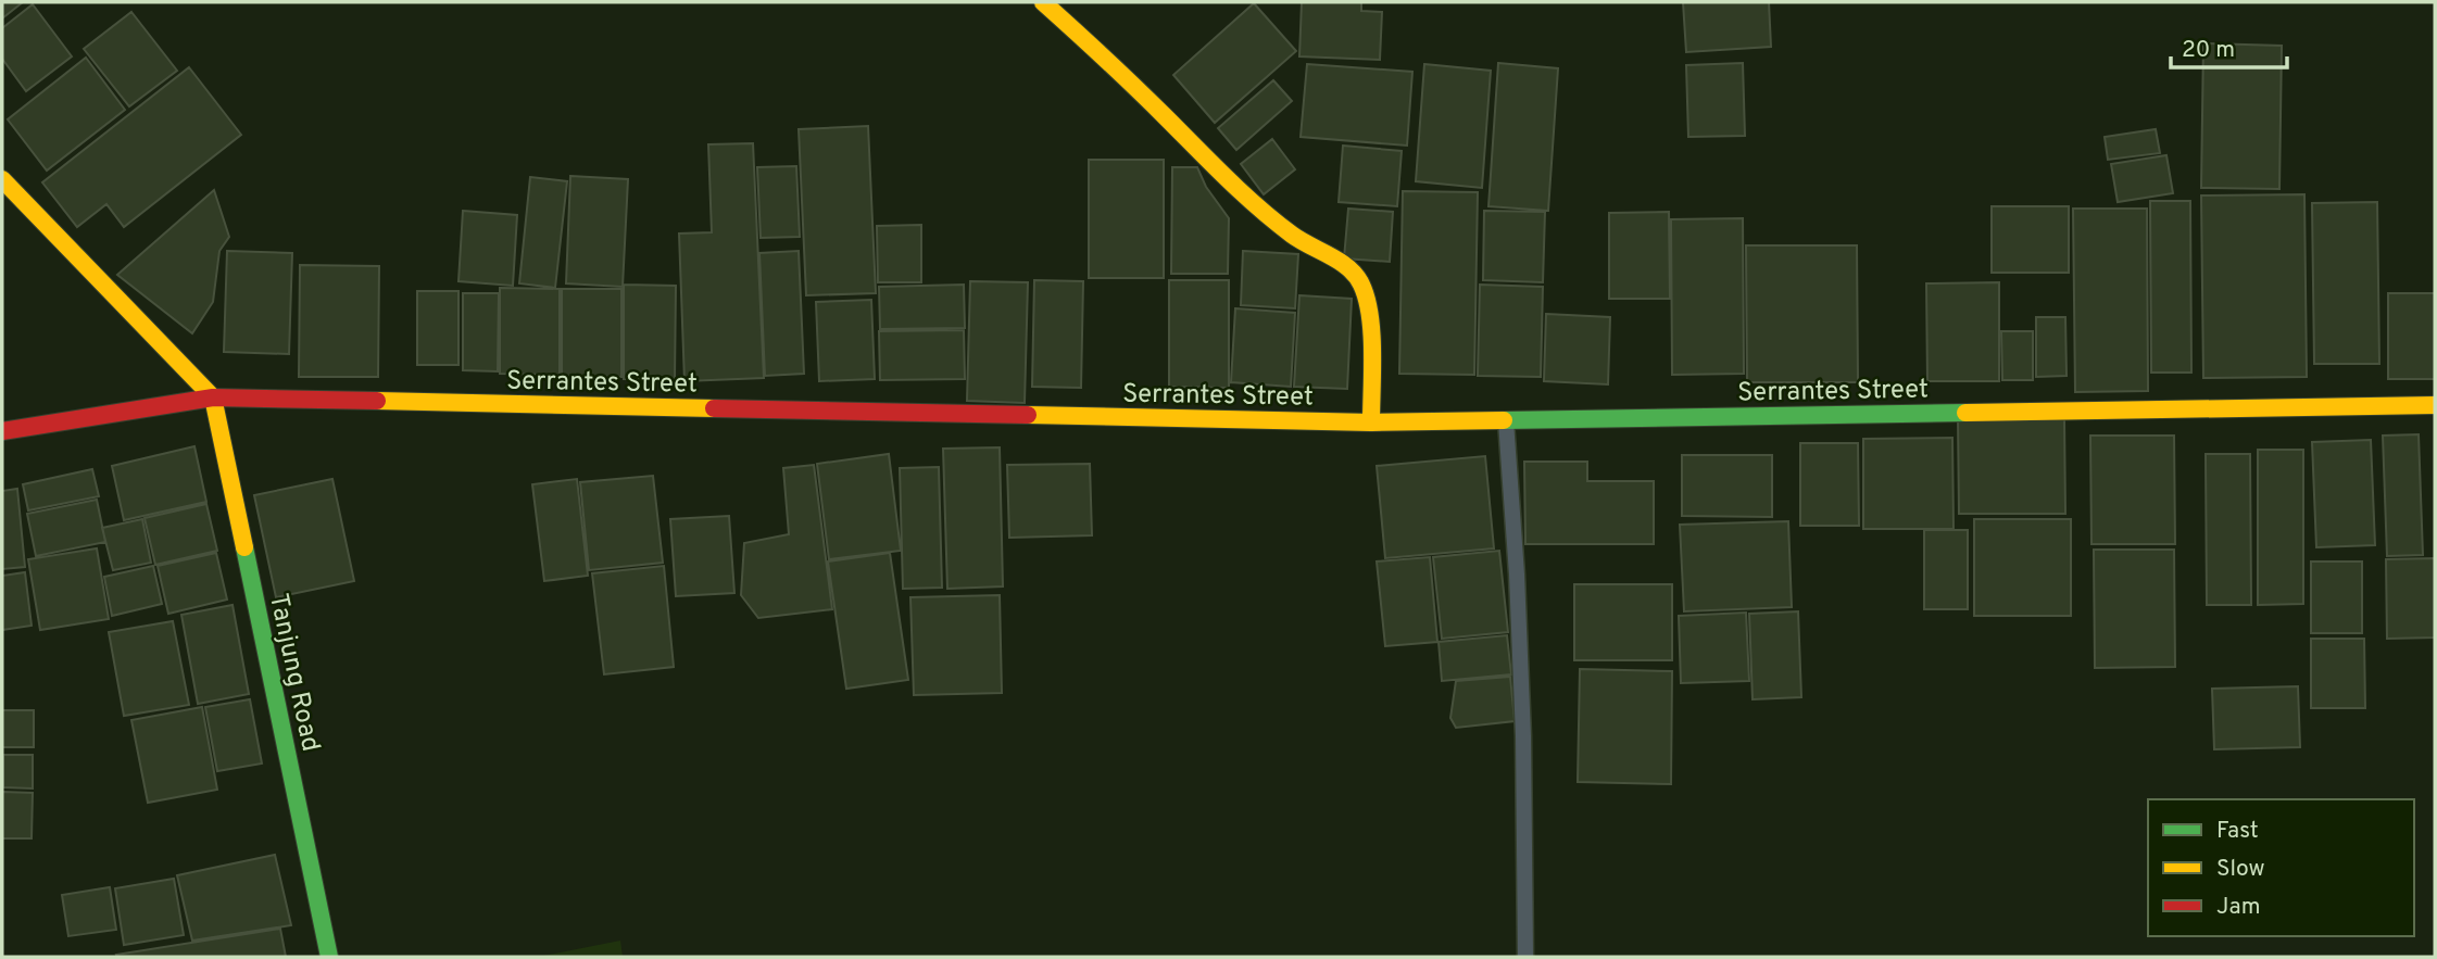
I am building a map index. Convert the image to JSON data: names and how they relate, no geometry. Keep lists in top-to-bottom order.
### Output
{
  "streets": {
    "main road": ["Serrantes Street", "Tanjung Road"]
  },
  "crossings": [
    ["Serrantes Street", "Tanjung Road"]
  ],
  "legend": ["Fast", "Slow", "Jam"],
  "scale_bar": "20 m"
}
